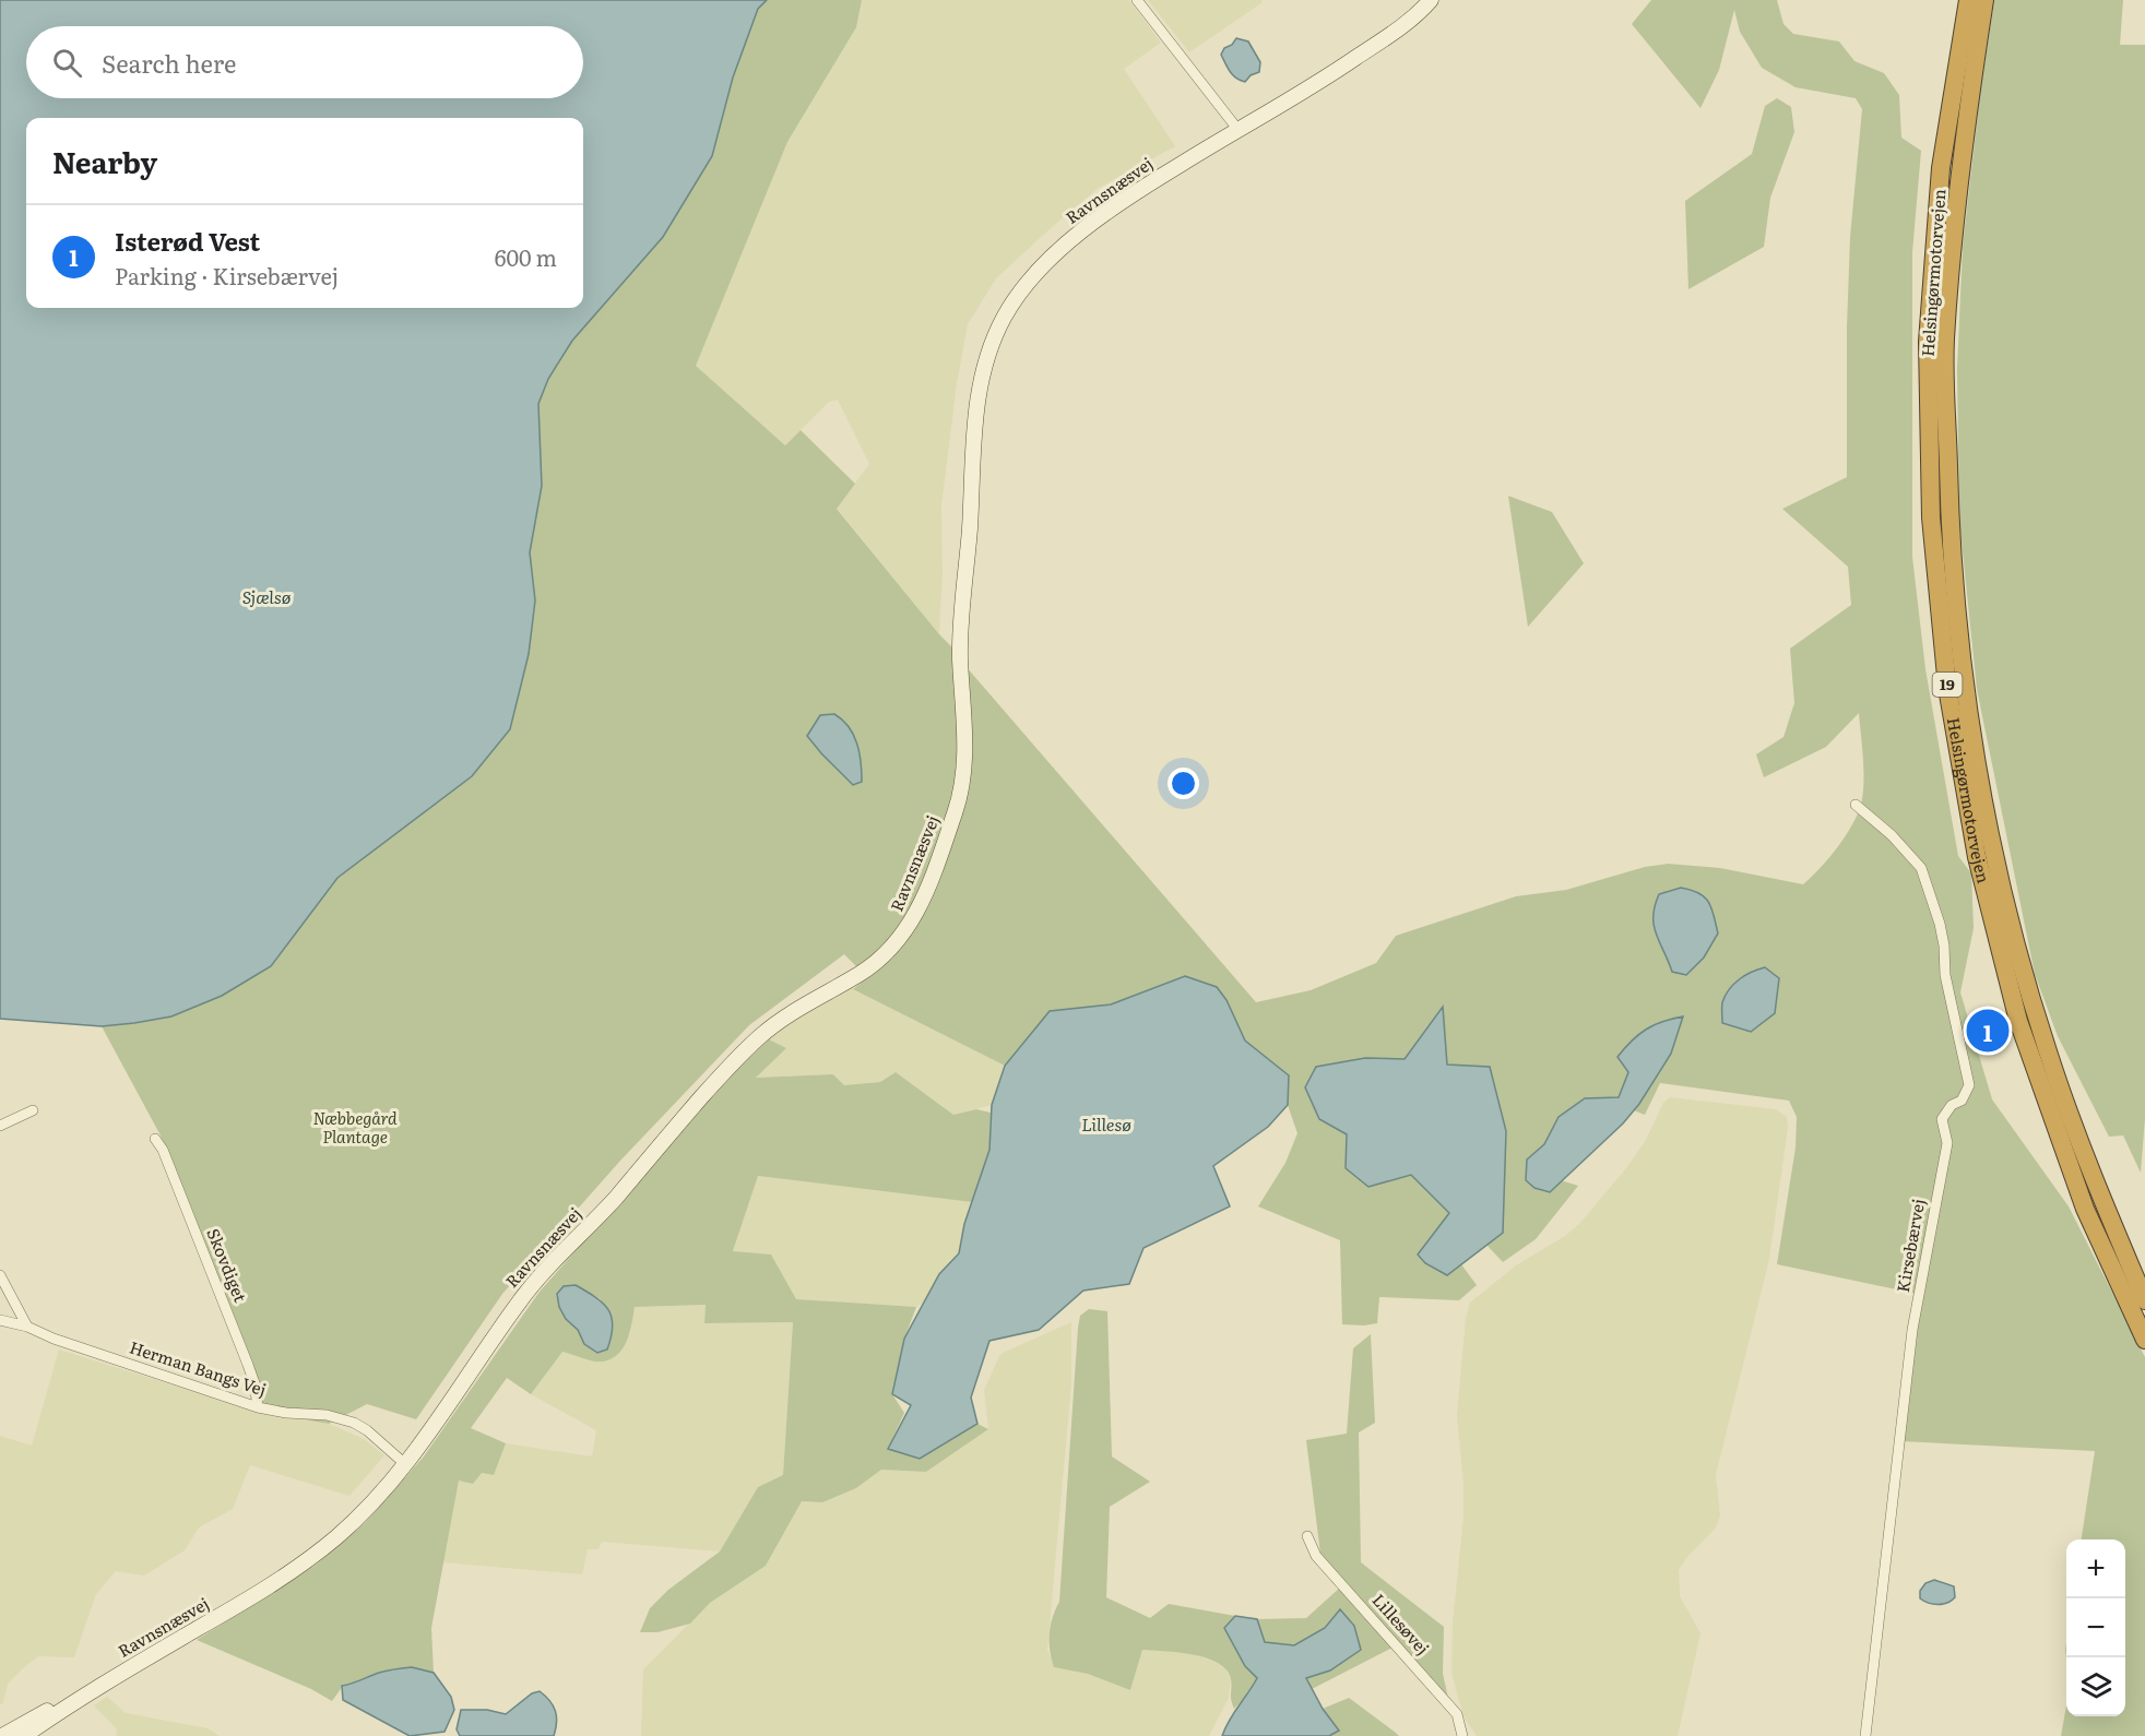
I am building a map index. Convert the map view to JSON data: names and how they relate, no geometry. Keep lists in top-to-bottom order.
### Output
{
  "streets": {
    "highway": ["Helsingørmotorvejen", "19"],
    "main road": ["Ravnsnæsvej"],
    "street": [
      "Kirsebærvej",
      "Skovdiget",
      "Herman Bangs Vej",
      "Lillesøvej"
    ]
  },
  "crossings": [
    ["Ravnsnæsvej", "Herman Bangs Vej"],
    ["Skovdiget", "Herman Bangs Vej"]
  ],
  "water": ["Sjælsø", "Lillesø"],
  "parks": ["Næbbegård Plantage"],
  "page": {
    "search": "Search here",
    "heading": "Nearby",
    "list": [
      {
        "mark": "1",
        "name": "Isterød Vest",
        "note": "Parking · Kirsebærvej",
        "value": "600 m"
      }
    ],
    "pins": "1",
    "map_buttons": ["+", "−"]
  }
}
